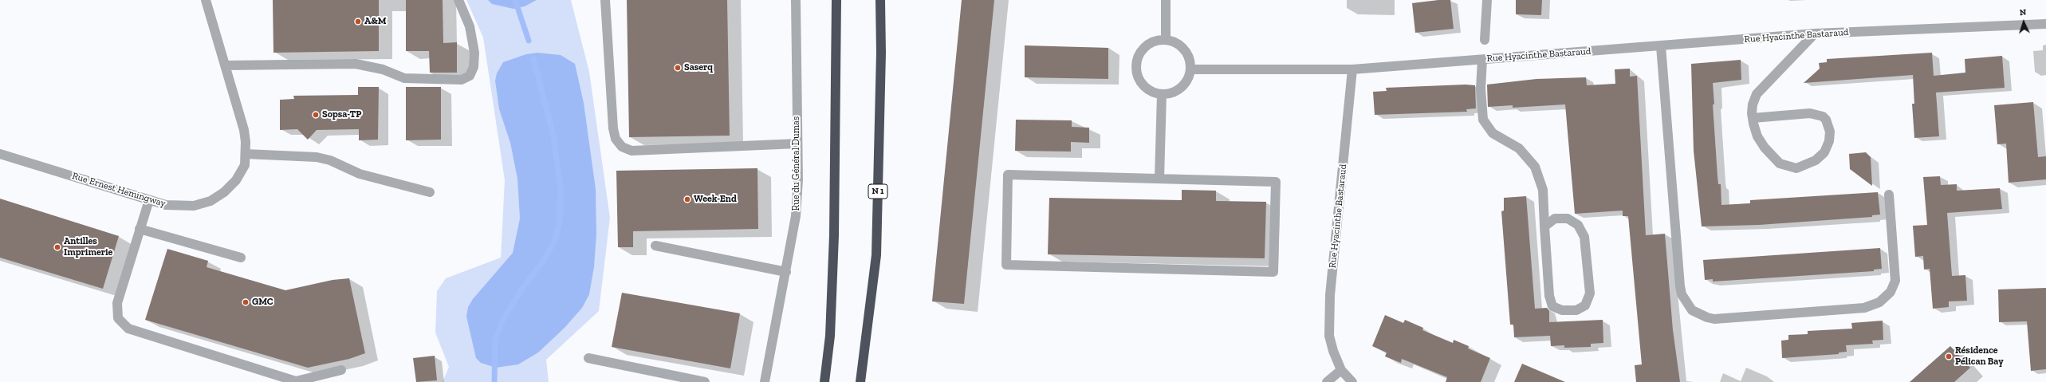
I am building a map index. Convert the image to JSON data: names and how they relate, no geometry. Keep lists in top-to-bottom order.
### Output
{
  "streets": {
    "highway": ["N 1"],
    "street": ["Rue Hyacinthe Bastaraud", "Rue du Général Dumas", "Rue Ernest Hemingway"]
  },
  "places": [
    "A&M",
    "Saserq",
    "Sopsa-TP",
    "Week-End",
    "Antilles Imprimerie",
    "GMC",
    "Résidence Pélican Bay"
  ],
  "north": "top"
}
